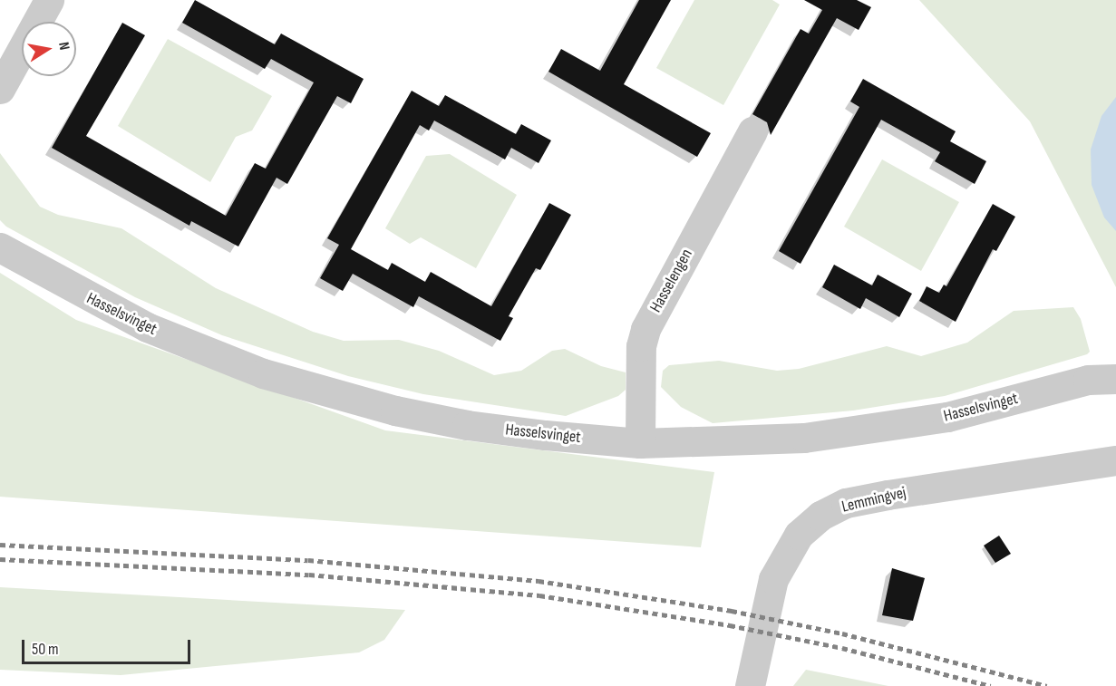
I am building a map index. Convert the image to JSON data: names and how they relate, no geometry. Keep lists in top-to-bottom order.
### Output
{
  "streets": {
    "street": ["Hasselengen", "Hasselsvinget", "Lemmingvej"]
  },
  "crossings": [
    ["Hasselengen", "Hasselsvinget"]
  ],
  "scale_bar": "50 m",
  "north": "right"
}
